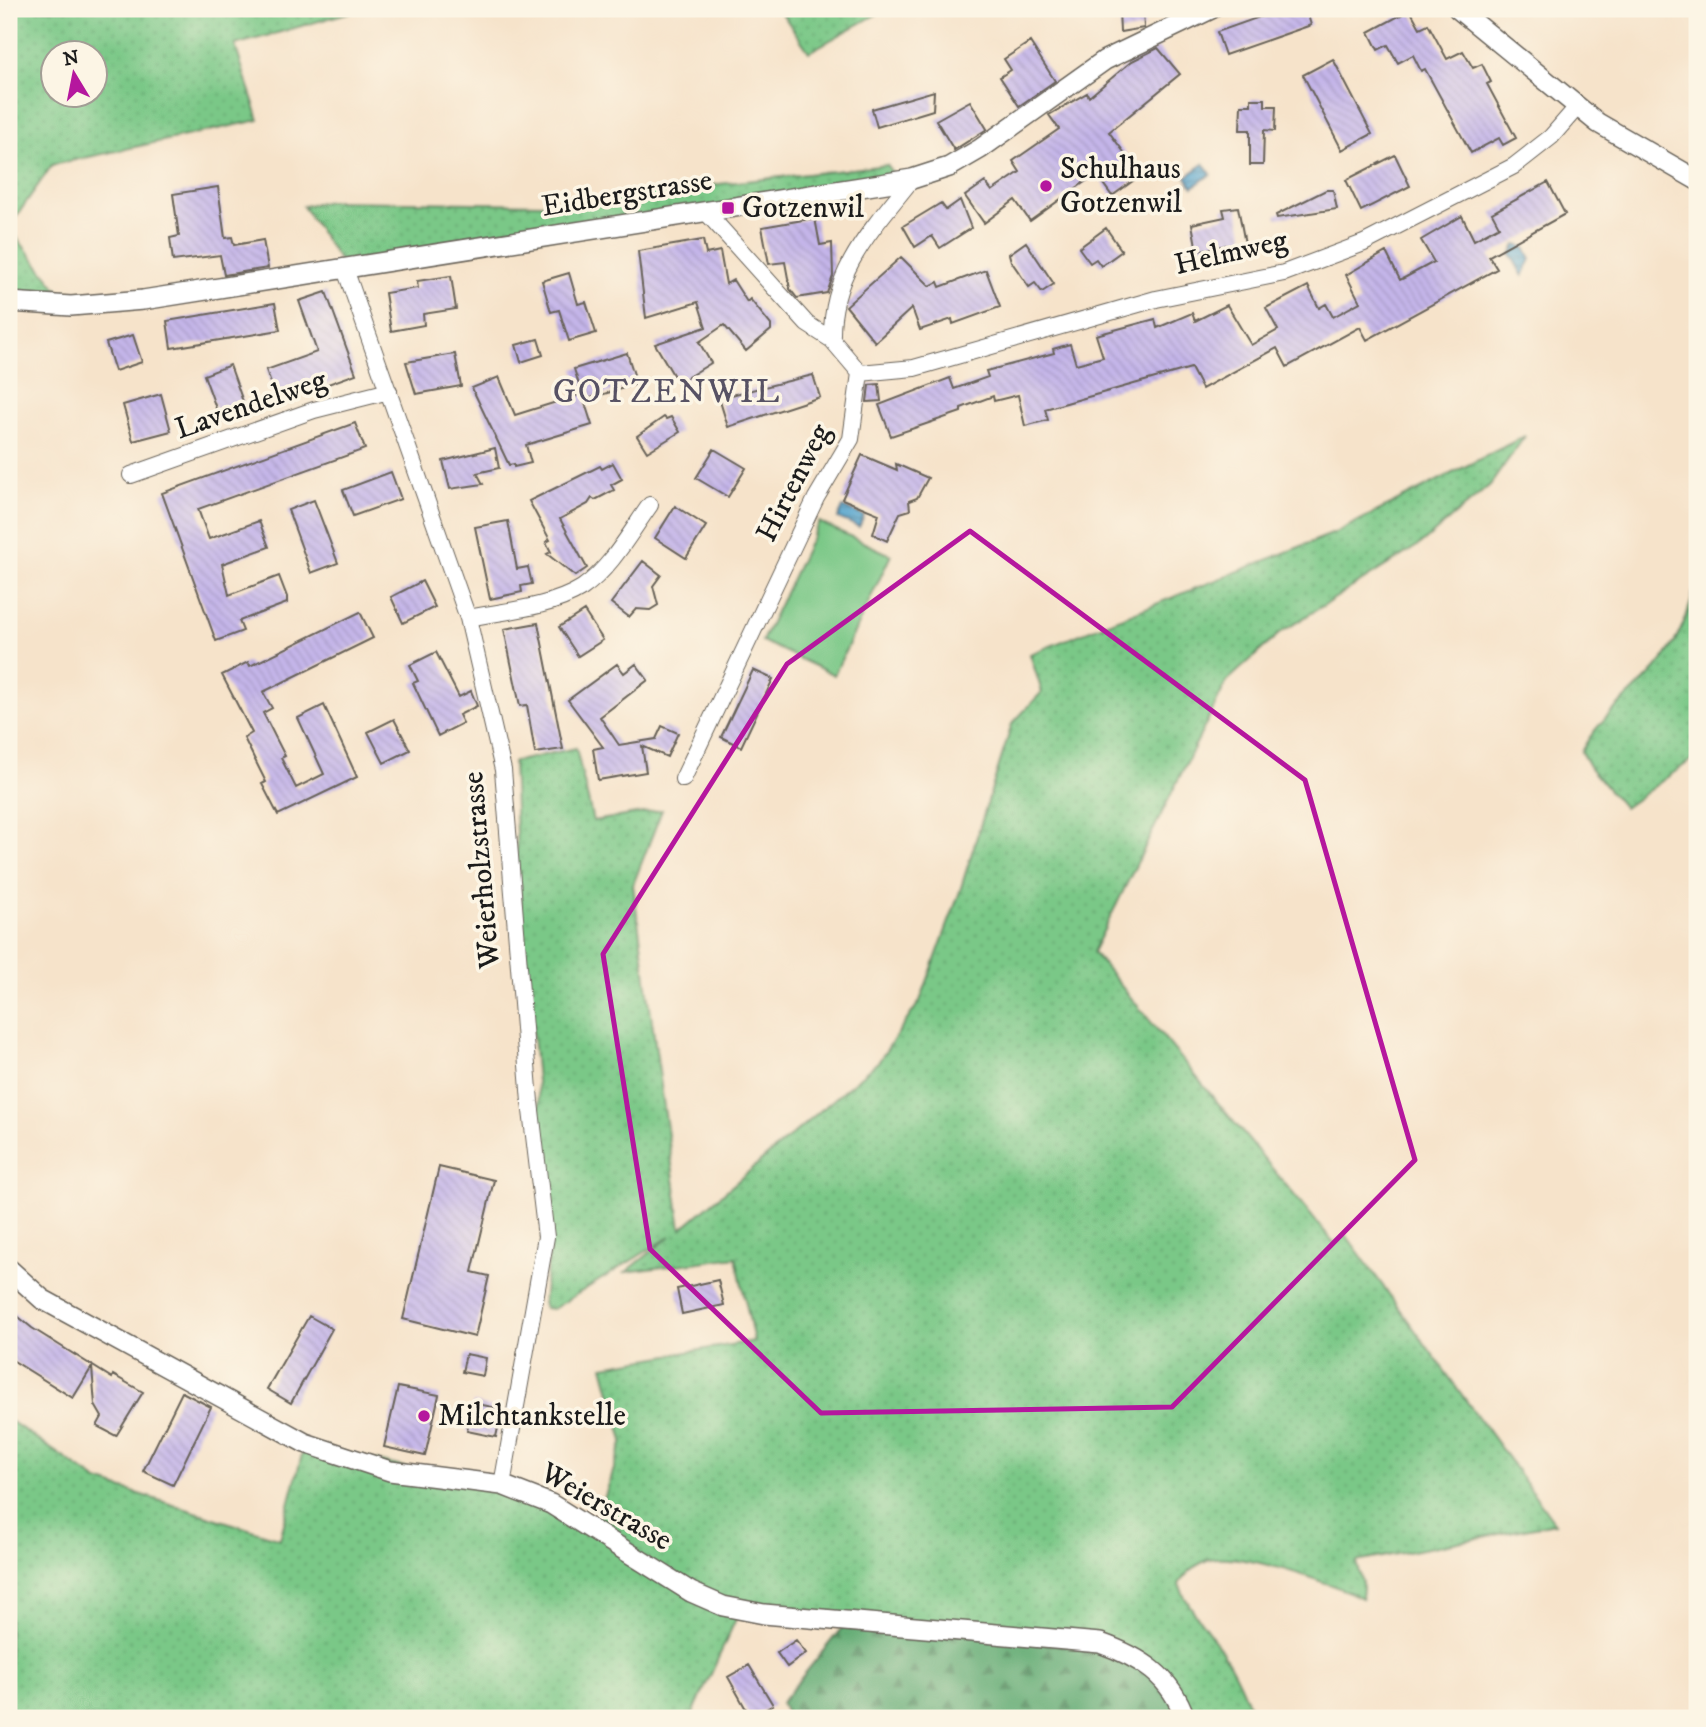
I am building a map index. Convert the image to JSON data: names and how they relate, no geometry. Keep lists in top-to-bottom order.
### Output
{
  "streets": {
    "street": [
      "Eidbergstrasse",
      "Helmweg",
      "Lavendelweg",
      "Hirtenweg",
      "Weierholzstrasse",
      "Weierstrasse"
    ]
  },
  "crossings": [
    ["Eidbergstrasse", "Weierholzstrasse"],
    ["Helmweg", "Hirtenweg"],
    ["Lavendelweg", "Weierholzstrasse"],
    ["Weierholzstrasse", "Weierstrasse"]
  ],
  "districts": ["GOTZENWIL"],
  "places": {
    "other": ["Schulhaus Gotzenwil", "Milchtankstelle"],
    "transit": ["Gotzenwil"]
  },
  "north": "top"
}
